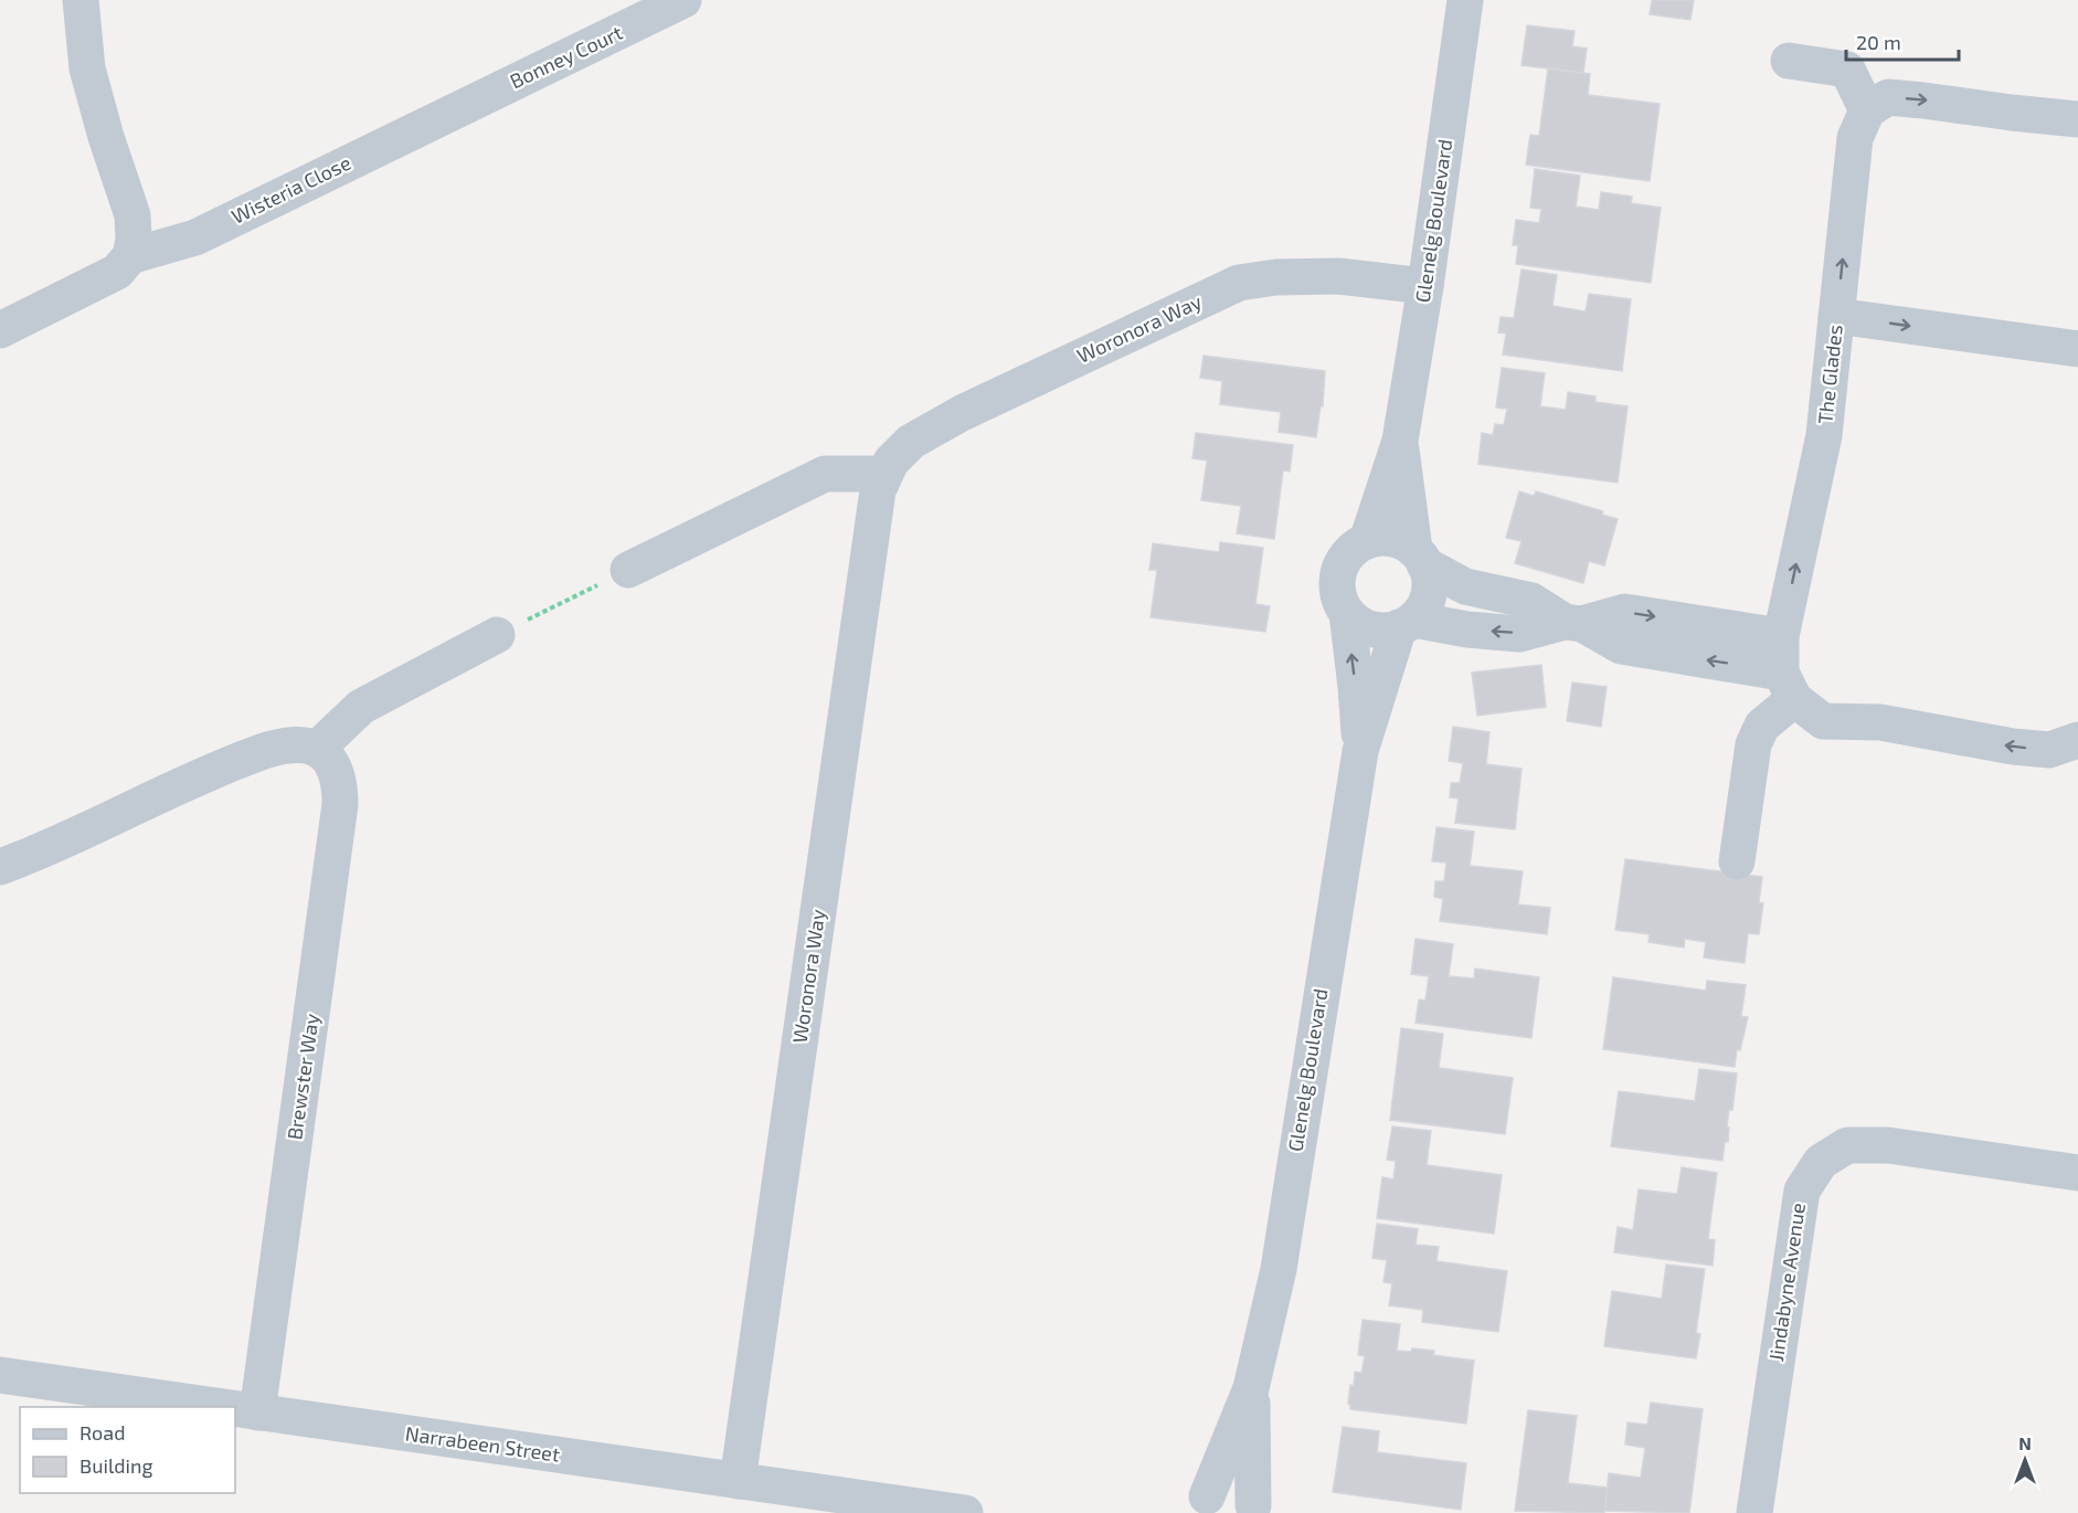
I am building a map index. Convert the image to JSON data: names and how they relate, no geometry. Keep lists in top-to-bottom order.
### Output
{
  "streets": {
    "street": [
      "Bonney Court",
      "Wisteria Close",
      "Glenelg Boulevard",
      "Woronora Way",
      "The Glades",
      "Brewster Way",
      "Jindabyne Avenue",
      "Narrabeen Street"
    ]
  },
  "crossings": [
    ["Bonney Court", "Wisteria Close"],
    ["Glenelg Boulevard", "Woronora Way"],
    ["Woronora Way", "Narrabeen Street"],
    ["Brewster Way", "Narrabeen Street"]
  ],
  "one_way": ["The Glades"],
  "legend": ["Road", "Building"],
  "scale_bar": "20 m",
  "north": "top"
}
